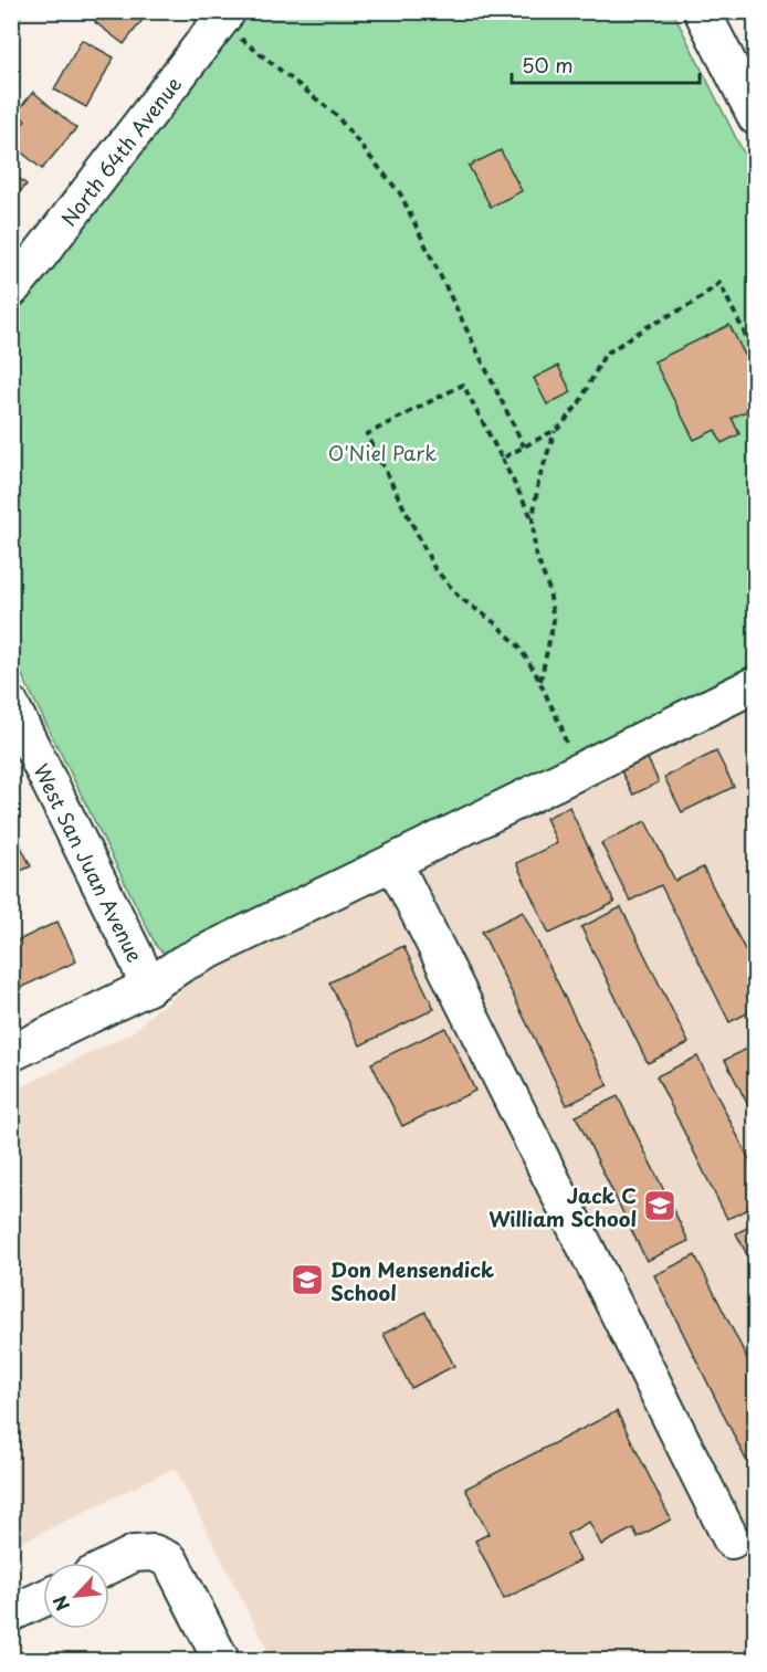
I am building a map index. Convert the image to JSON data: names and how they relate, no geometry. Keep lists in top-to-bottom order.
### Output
{
  "streets": {
    "street": ["North 64th Avenue", "West San Juan Avenue"]
  },
  "parks": ["O'Niel Park"],
  "places": {
    "school or university": ["Jack C William School", "Don Mensendick School"]
  },
  "scale_bar": "50 m",
  "north": "bottom left"
}
